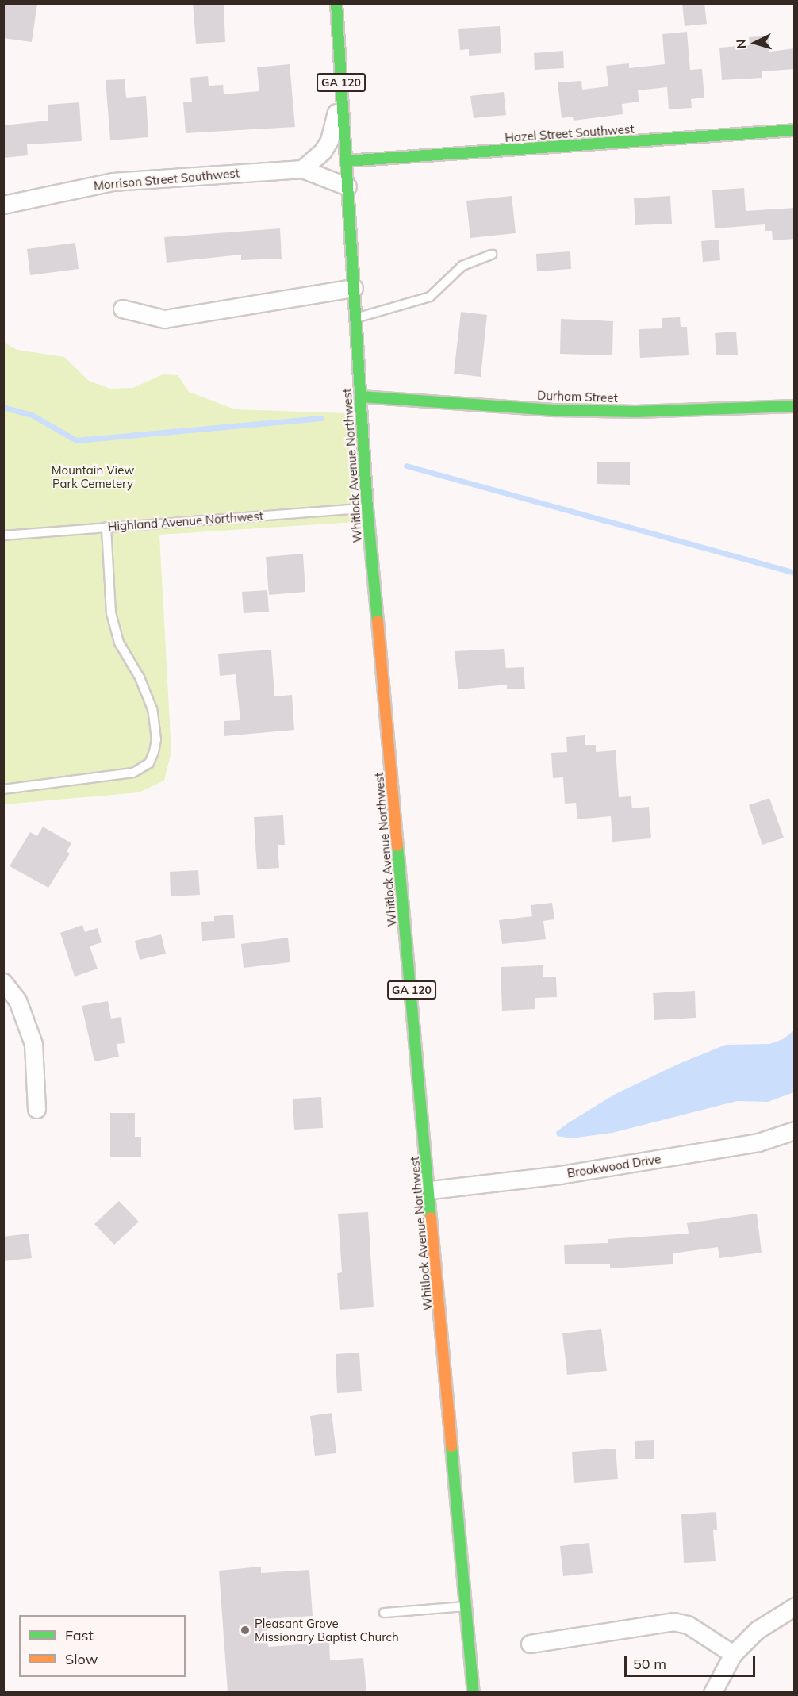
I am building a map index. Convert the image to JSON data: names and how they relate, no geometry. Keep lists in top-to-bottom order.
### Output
{
  "streets": {
    "main road": [
      "GA 120",
      "Hazel Street Southwest",
      "Durham Street",
      "Whitlock Avenue Northwest"
    ],
    "street": ["Morrison Street Southwest", "Brookwood Drive"],
    "lane": ["Highland Avenue Northwest"]
  },
  "crossings": [
    ["Hazel Street Southwest", "Whitlock Avenue Northwest"],
    ["Morrison Street Southwest", "Whitlock Avenue Northwest"],
    ["Durham Street", "Whitlock Avenue Northwest"],
    ["Whitlock Avenue Northwest", "Highland Avenue Northwest"],
    ["Whitlock Avenue Northwest", "Brookwood Drive"]
  ],
  "parks": ["Mountain View Park Cemetery"],
  "places": ["Pleasant Grove Missionary Baptist Church"],
  "legend": ["Fast", "Slow"],
  "scale_bar": "50 m",
  "north": "left"
}
